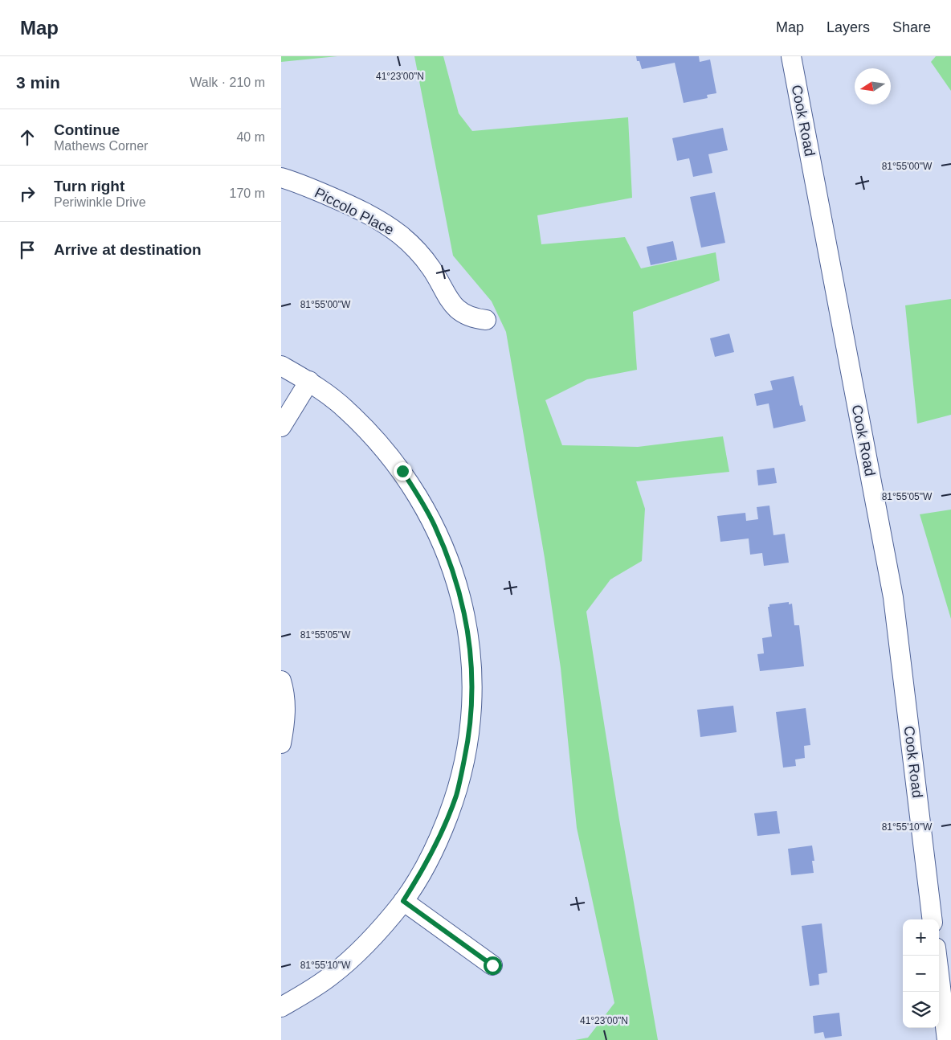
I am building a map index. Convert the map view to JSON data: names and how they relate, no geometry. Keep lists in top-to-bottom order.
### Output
{
  "streets": {
    "street": ["Cook Road", "Piccolo Place"]
  },
  "north": "left",
  "page": {
    "header": "Map",
    "nav": ["Map", "Layers", "Share"],
    "heading": ["3 min", "Walk · 210 m"],
    "list": [
      ["Continue", "Mathews Corner", "40 m"],
      ["Turn right", "Periwinkle Drive", "170 m"],
      "Arrive at destination"
    ],
    "map_buttons": ["+", "−"]
  },
  "coordinates": [
    "41°23'00\"N",
    "81°55'00\"W",
    "81°55'05\"W",
    "81°55'10\"W"
  ]
}
